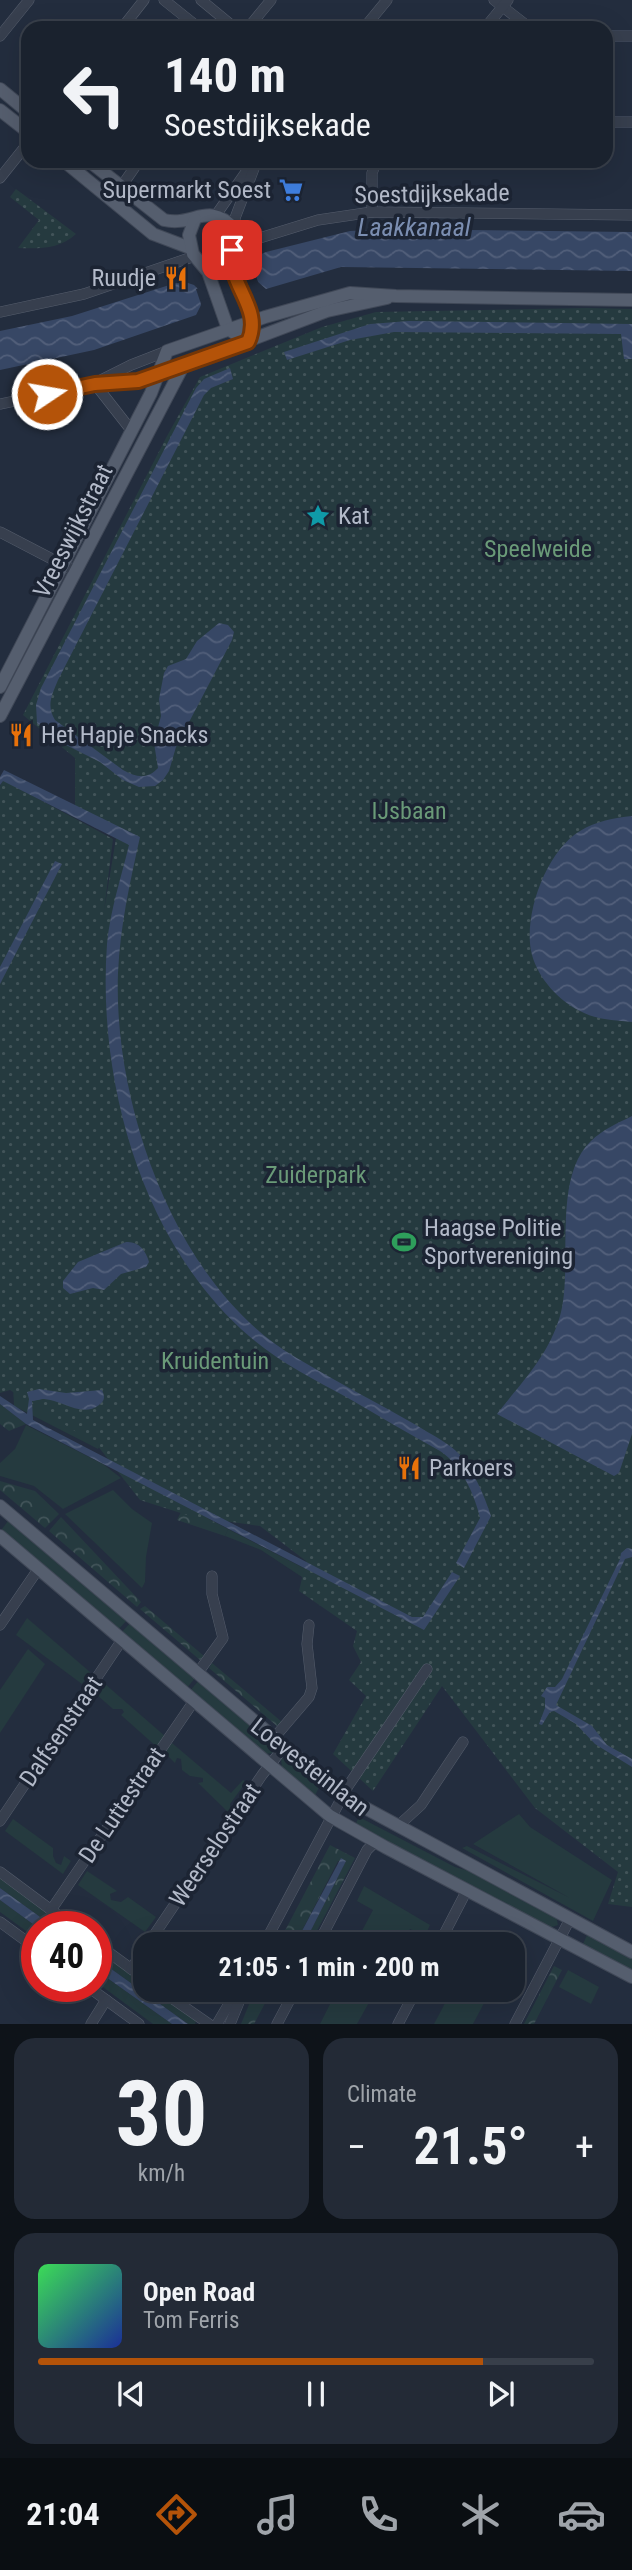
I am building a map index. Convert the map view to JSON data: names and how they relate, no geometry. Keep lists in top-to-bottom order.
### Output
{
  "streets": {
    "main road": ["Vreeswijkstraat", "Loevesteinlaan"],
    "street": [
      "Soestdijksekade",
      "Dalfsenstraat",
      "De Luttestraat",
      "Weerselostraat"
    ]
  },
  "crossings": [
    ["Dalfsenstraat", "Loevesteinlaan"],
    ["Loevesteinlaan", "De Luttestraat"],
    ["Loevesteinlaan", "Weerselostraat"]
  ],
  "water": ["Laakkanaal"],
  "parks": [
    "Speelweide",
    "IJsbaan",
    "Zuiderpark",
    "Kruidentuin"
  ],
  "places": {
    "supermarket": ["Supermarkt Soest"],
    "restaurant": ["Ruudje", "Het Hapje Snacks", "Parkoers"],
    "place": ["Kat"],
    "sports": ["Haagse Politie Sportvereniging"]
  },
  "page": {
    "turn": ["140 m", "Soestdijksekade"],
    "limit": "40",
    "trip": "21:05 · 1 min · 200 m",
    "tile": [
      ["30", "km/h"],
      "Climate"
    ],
    "heat": ["−", "21.5°", "+"],
    "song": ["Open Road", "Tom Ferris"],
    "tabs": "21:04"
  }
}
